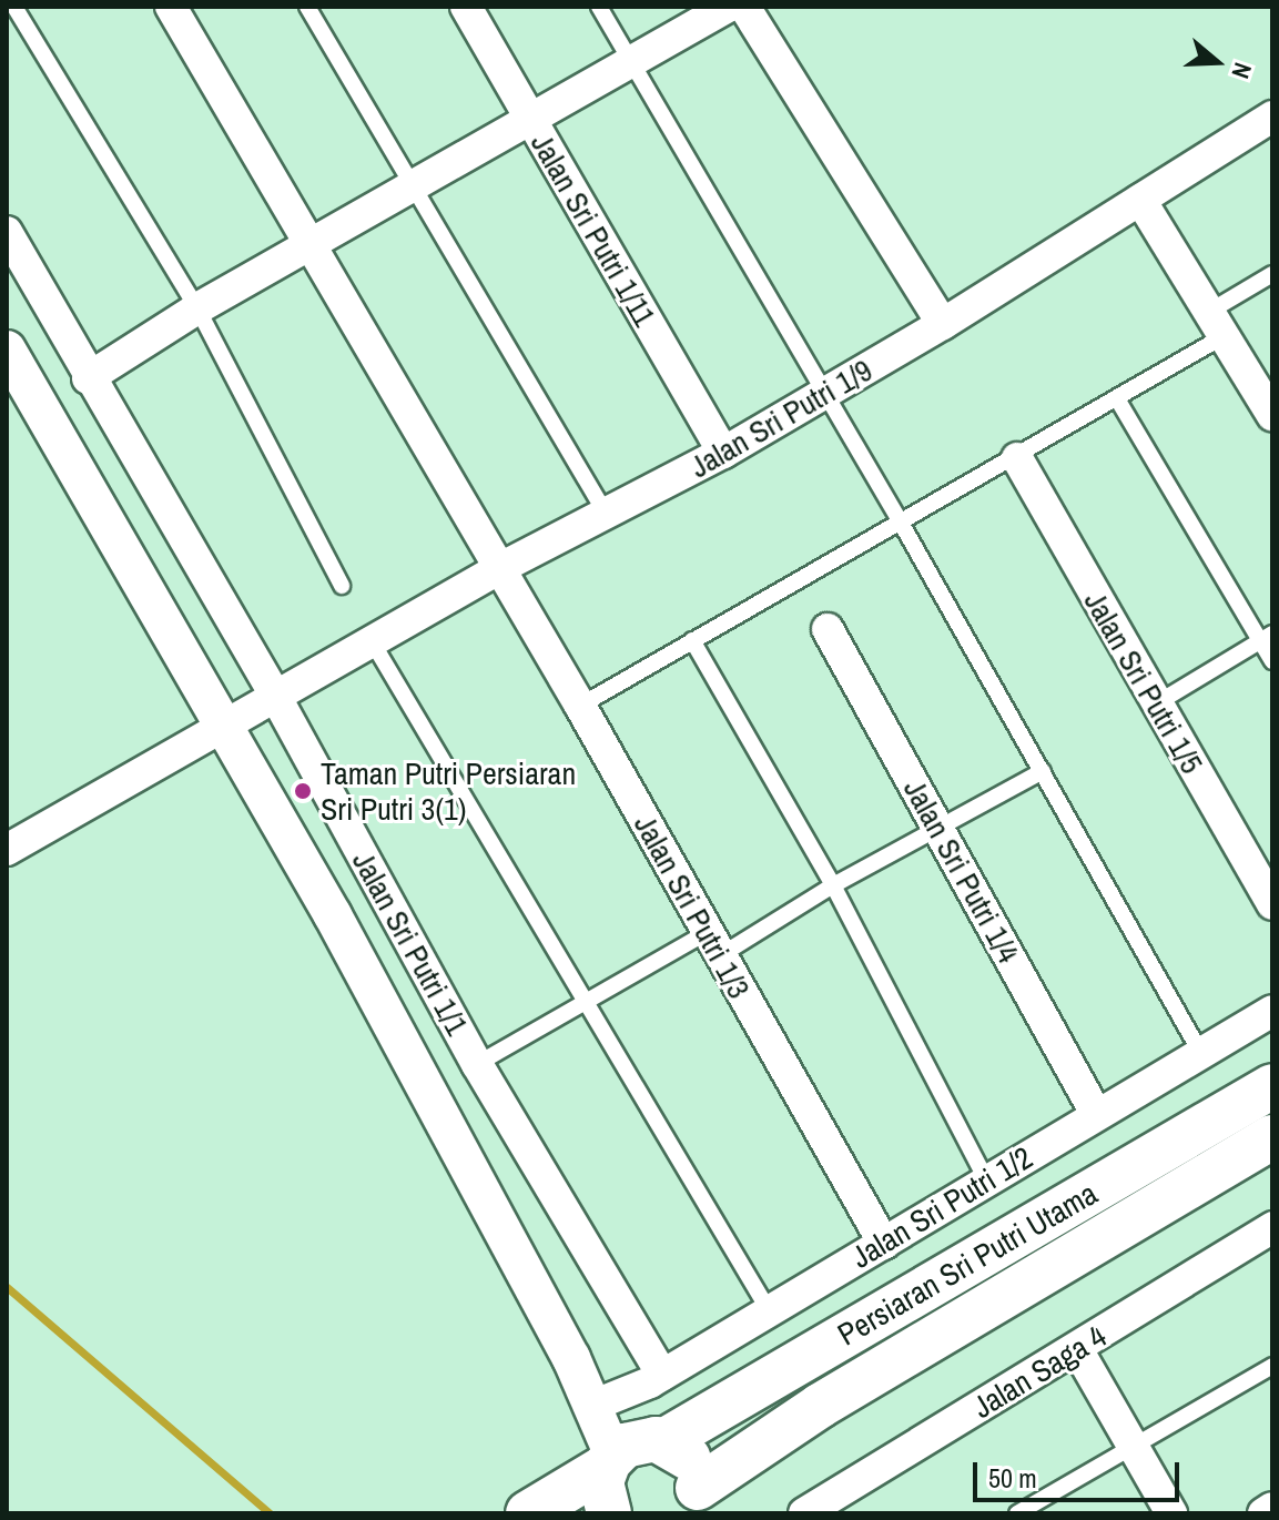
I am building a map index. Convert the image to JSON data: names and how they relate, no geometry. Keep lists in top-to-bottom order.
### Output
{
  "streets": {
    "main road": ["Persiaran Sri Putri Utama"],
    "street": [
      "Jalan Sri Putri 1/11",
      "Jalan Sri Putri 1/9",
      "Jalan Sri Putri 1/5",
      "Jalan Sri Putri 1/4",
      "Jalan Sri Putri 1/3",
      "Jalan Sri Putri 1/1",
      "Jalan Sri Putri 1/2",
      "Jalan Saga 4"
    ]
  },
  "crossings": [
    ["Jalan Sri Putri 1/11", "Jalan Sri Putri 1/9"],
    ["Jalan Sri Putri 1/9", "Jalan Sri Putri 1/3"],
    ["Jalan Sri Putri 1/9", "Jalan Sri Putri 1/1"],
    ["Jalan Sri Putri 1/4", "Jalan Sri Putri 1/2"],
    ["Jalan Sri Putri 1/3", "Jalan Sri Putri 1/2"],
    ["Jalan Sri Putri 1/1", "Jalan Sri Putri 1/2"]
  ],
  "places": ["Taman Putri Persiaran Sri Putri 3(1)"],
  "scale_bar": "50 m",
  "north": "right"
}
